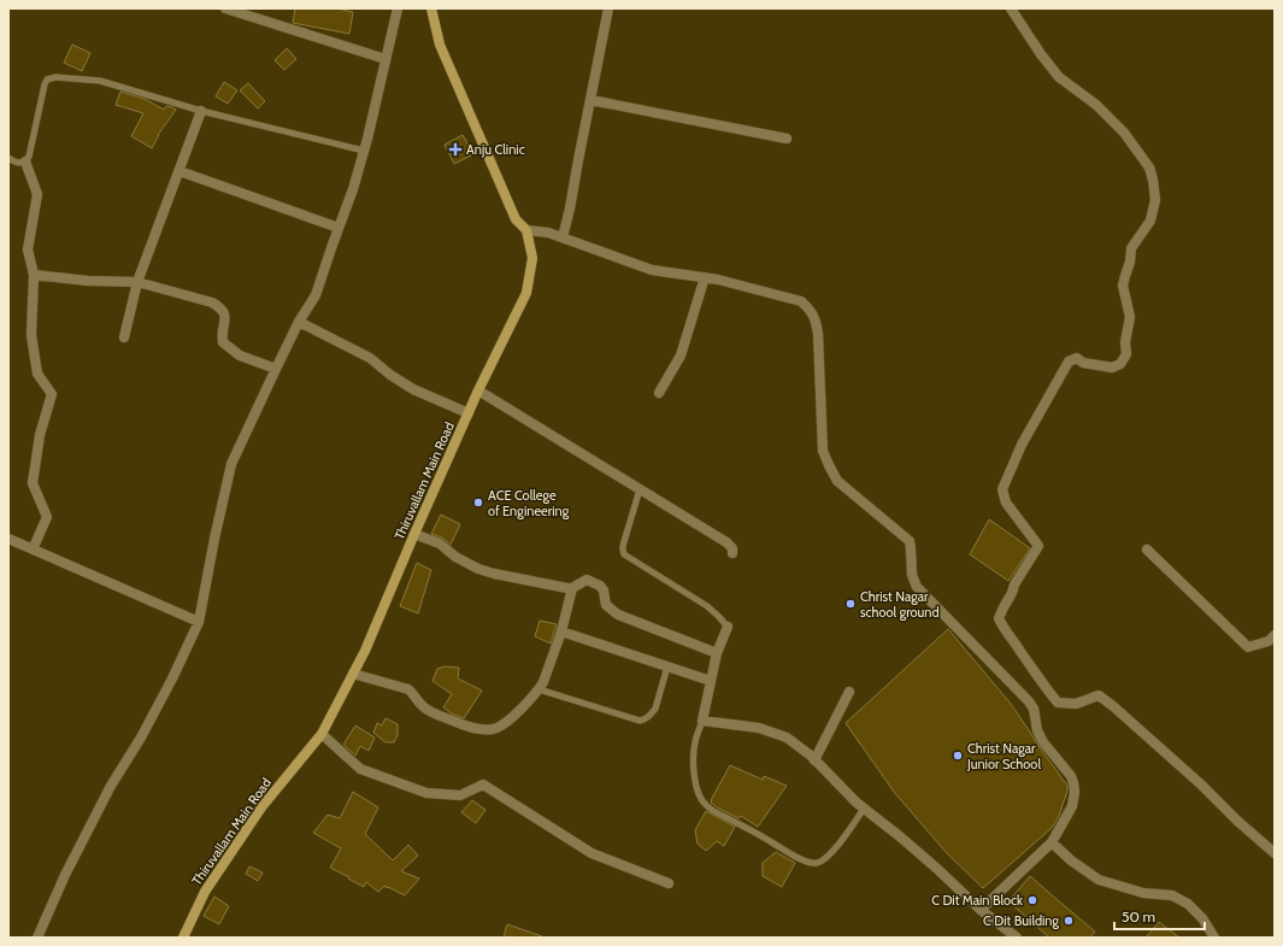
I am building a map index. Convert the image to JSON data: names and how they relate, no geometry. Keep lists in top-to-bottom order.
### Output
{
  "streets": {
    "main road": ["Thiruvallam Main Road"]
  },
  "places": {
    "health": ["Anju Clinic"],
    "other": [
      "ACE College of Engineering",
      "Christ Nagar school ground",
      "Christ Nagar Junior School",
      "C Dit Main Block",
      "C Dit Building"
    ]
  },
  "scale_bar": "50 m"
}
